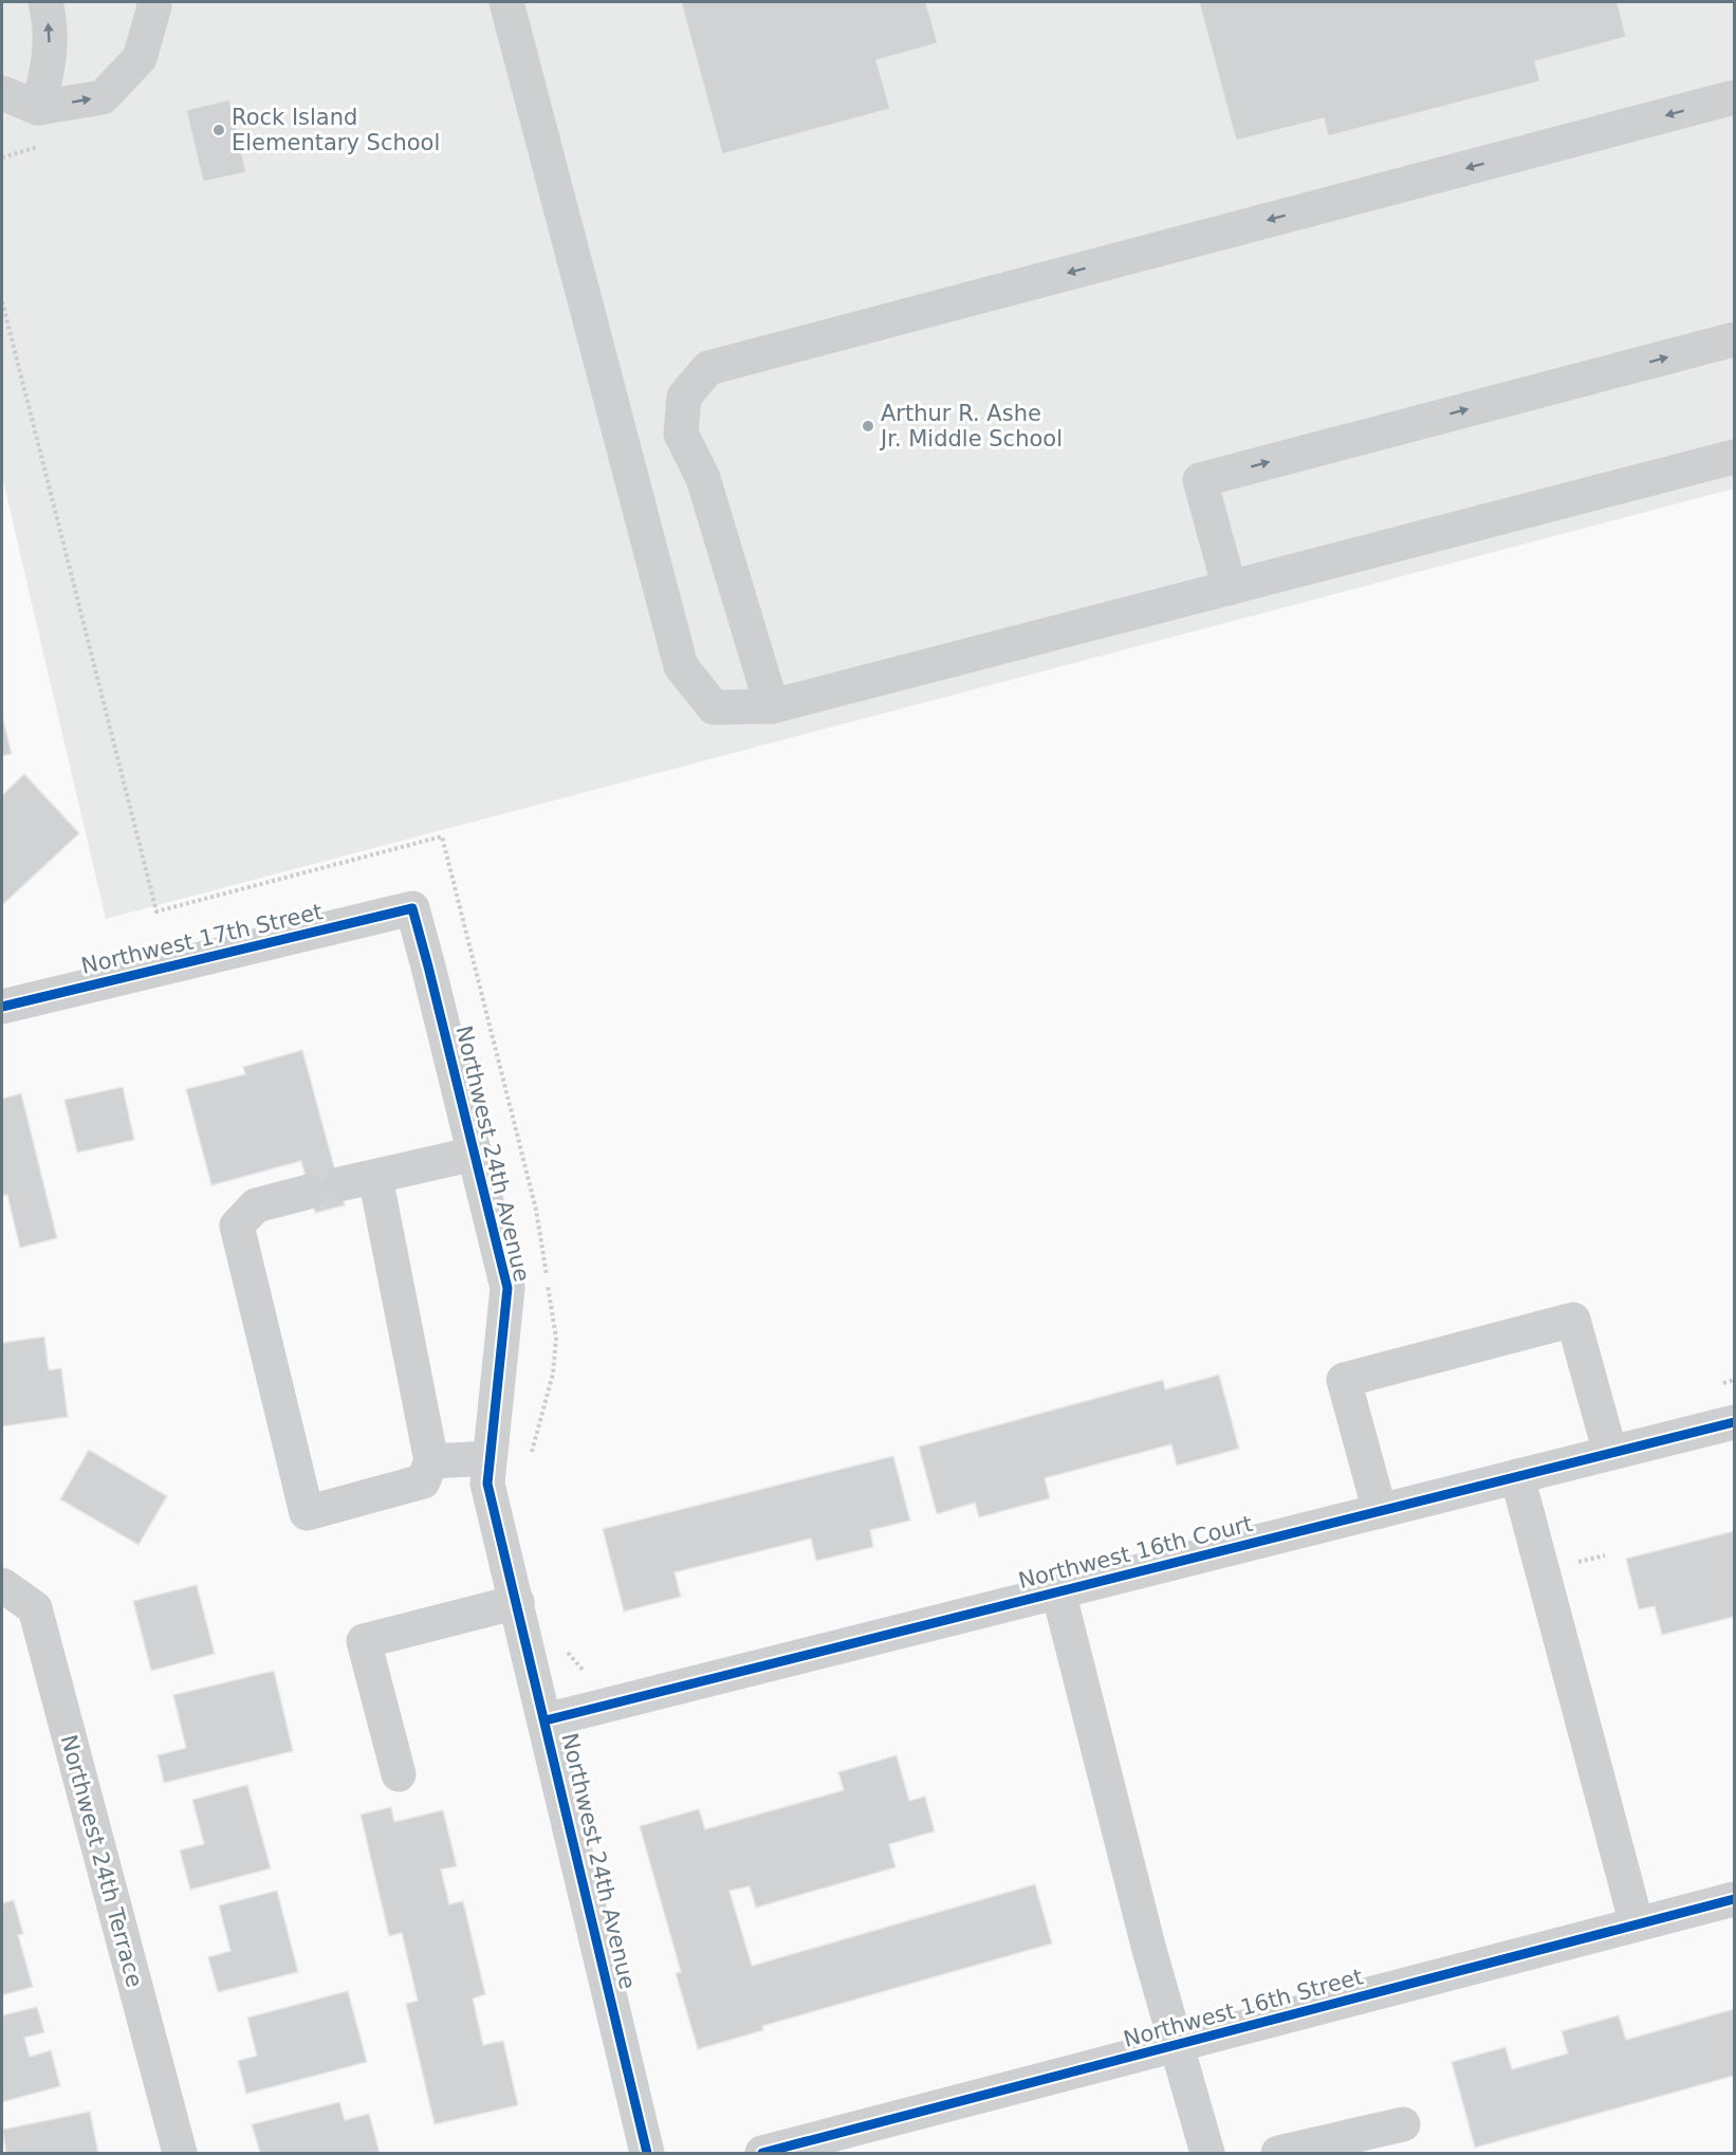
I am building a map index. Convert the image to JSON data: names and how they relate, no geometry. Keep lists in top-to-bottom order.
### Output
{
  "streets": {
    "street": [
      "Northwest 17th Street",
      "Northwest 24th Avenue",
      "Northwest 16th Court",
      "Northwest 24th Terrace",
      "Northwest 16th Street"
    ]
  },
  "crossings": [
    ["Northwest 17th Street", "Northwest 24th Avenue"],
    ["Northwest 24th Avenue", "Northwest 16th Court"]
  ],
  "places": ["Rock Island Elementary School", "Arthur R. Ashe Jr. Middle School"]
}
